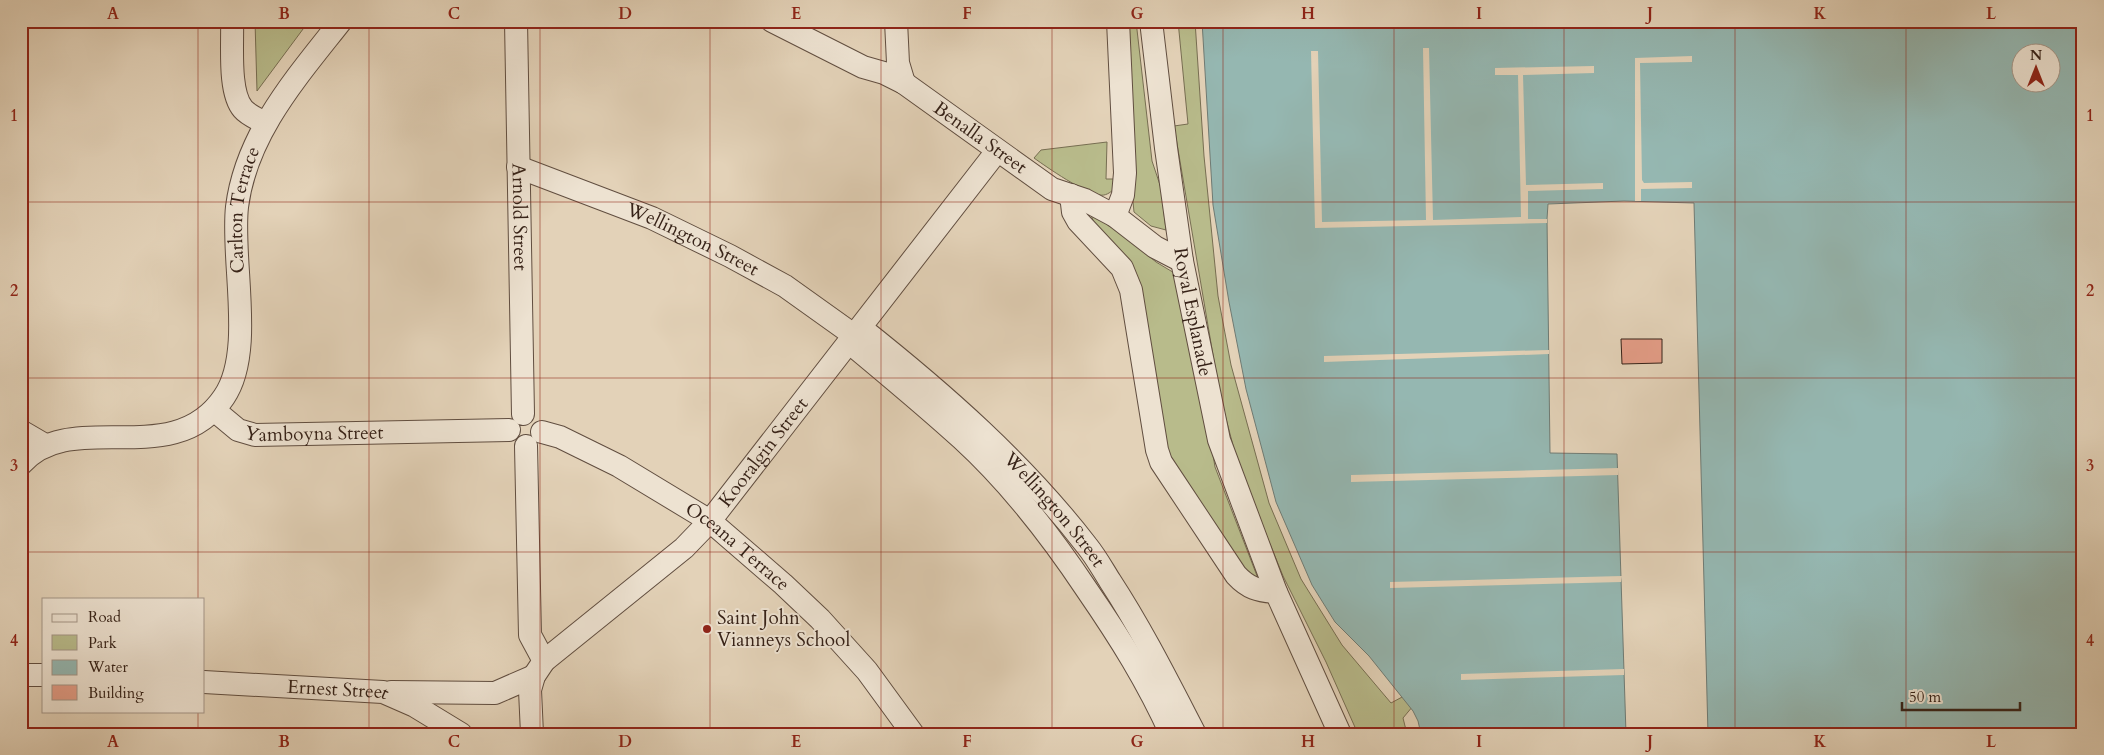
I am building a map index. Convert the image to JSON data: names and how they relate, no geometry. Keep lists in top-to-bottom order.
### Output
{
  "streets": {
    "street": [
      "Benalla Street",
      "Carlton Terrace",
      "Arnold Street",
      "Wellington Street",
      "Royal Esplanade",
      "Yamboyna Street",
      "Kooralgin Street",
      "Oceana Terrace",
      "Ernest Street"
    ]
  },
  "crossings": [
    ["Benalla Street", "Royal Esplanade"],
    ["Benalla Street", "Kooralgin Street"],
    ["Carlton Terrace", "Yamboyna Street"],
    ["Arnold Street", "Wellington Street"],
    ["Arnold Street", "Yamboyna Street"],
    ["Arnold Street", "Oceana Terrace"],
    ["Wellington Street", "Kooralgin Street"],
    ["Yamboyna Street", "Oceana Terrace"],
    ["Kooralgin Street", "Oceana Terrace"],
    ["Kooralgin Street", "Ernest Street"]
  ],
  "places": ["Saint John Vianneys School"],
  "legend": [
    "Road",
    "Park",
    "Water",
    "Building"
  ],
  "scale_bar": "50 m",
  "north": "top",
  "grid": {
    "columns": [
      "A",
      "B",
      "C",
      "D",
      "E",
      "F",
      "G",
      "H",
      "I",
      "J",
      "K",
      "L"
    ],
    "rows": [
      "1",
      "2",
      "3",
      "4"
    ]
  }
}
